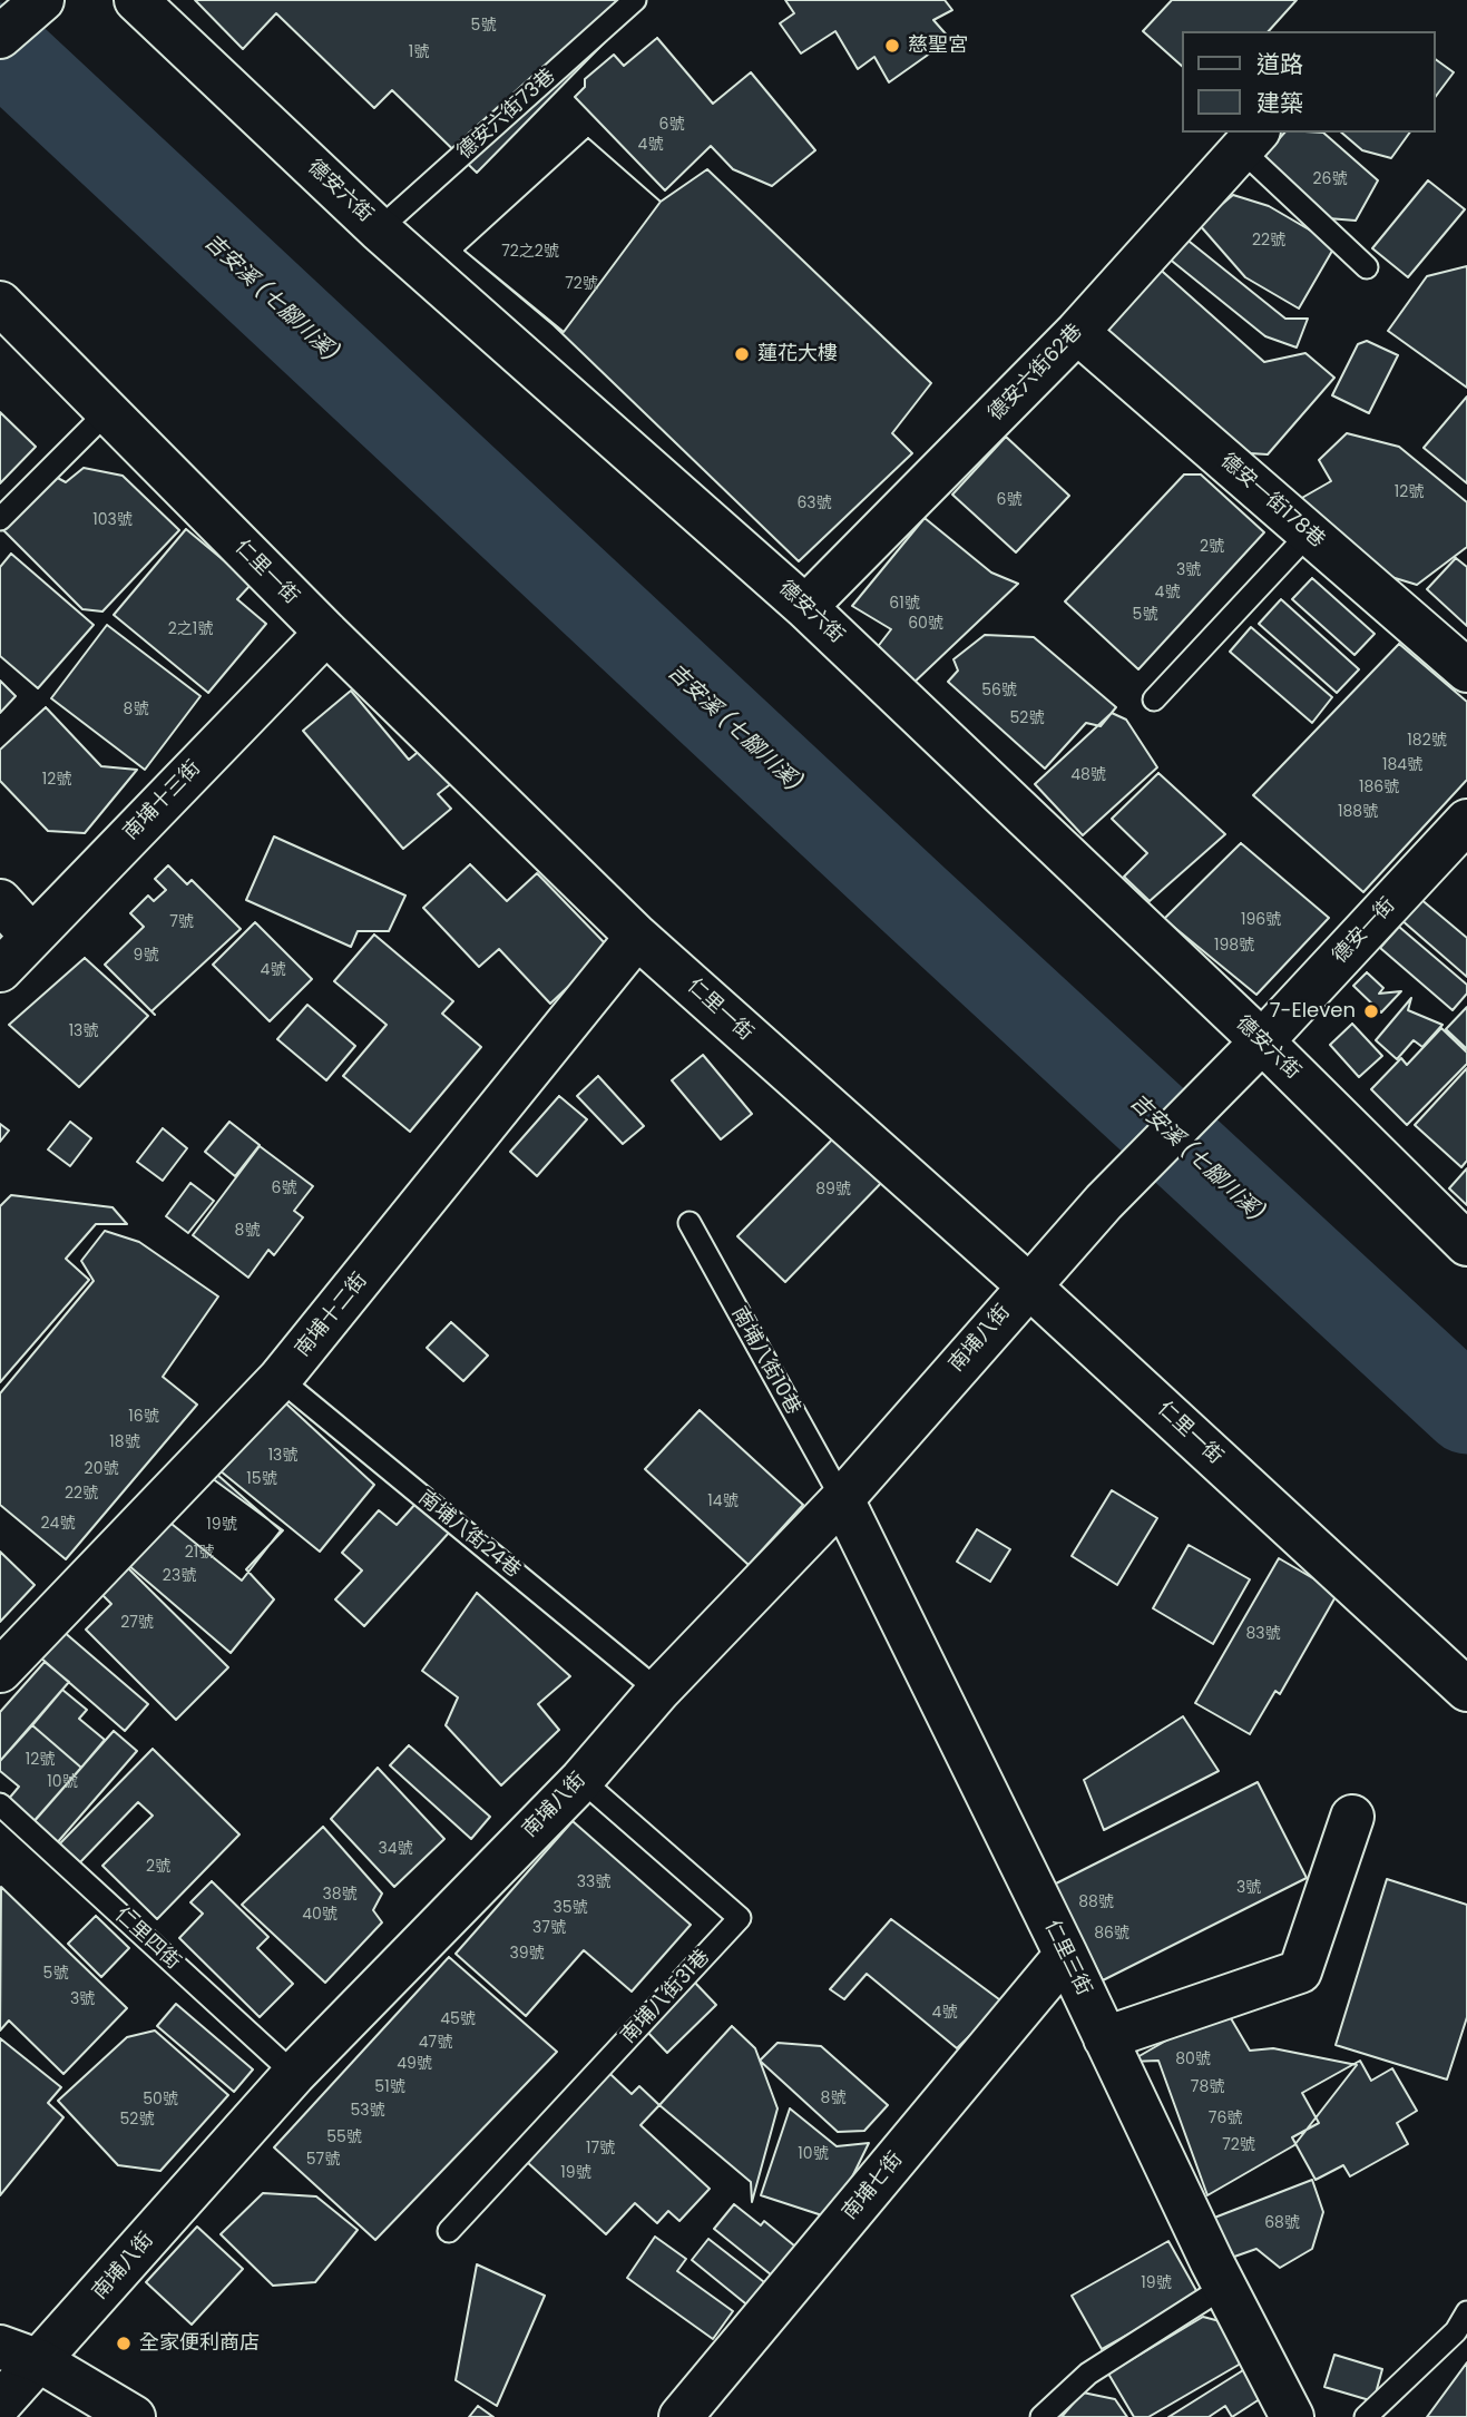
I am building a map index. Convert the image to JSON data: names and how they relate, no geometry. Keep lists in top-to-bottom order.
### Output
{
  "streets": {
    "street": [
      "德安六街",
      "德安六街62巷",
      "德安一街178巷",
      "仁里一街",
      "南埔十三街",
      "德安一街",
      "南埔十二街",
      "南埔八街",
      "仁里三街",
      "南埔七街"
    ],
    "lane": [
      "德安六街73巷",
      "南埔八街10巷",
      "南埔八街24巷",
      "仁里四街",
      "南埔八街31巷"
    ]
  },
  "crossings": [
    ["德安六街73巷", "德安六街"],
    ["德安六街", "德安六街62巷"],
    ["德安六街", "德安一街"],
    ["德安六街62巷", "德安一街178巷"],
    ["仁里一街", "南埔十三街"],
    ["仁里一街", "南埔十二街"],
    ["仁里一街", "南埔八街"],
    ["德安一街", "南埔八街"],
    ["南埔十二街", "南埔八街24巷"],
    ["南埔八街", "南埔八街10巷"],
    ["南埔八街", "南埔八街24巷"],
    ["南埔八街", "仁里四街"],
    ["南埔八街", "仁里三街"],
    ["南埔八街", "南埔八街31巷"],
    ["南埔八街10巷", "仁里三街"],
    ["仁里三街", "南埔七街"]
  ],
  "water": ["吉安溪 (七腳川溪)"],
  "places": [
    "慈聖宮",
    "蓮花大樓",
    "7-Eleven",
    "全家便利商店"
  ],
  "house_numbers": [
    "5號",
    "1號",
    "6號",
    "4號",
    "26號",
    "22號",
    "72之2號",
    "72號",
    "12號",
    "6號",
    "63號",
    "103號",
    "2號",
    "3號",
    "4號",
    "61號",
    "5號",
    "60號",
    "2之1號",
    "56號",
    "8號",
    "52號",
    "182號",
    "184號",
    "48號",
    "12號",
    "186號",
    "188號",
    "196號",
    "7號",
    "198號",
    "9號",
    "4號",
    "13號",
    "6號",
    "89號",
    "8號",
    "16號",
    "18號",
    "13號",
    "20號",
    "15號",
    "22號",
    "14號",
    "24號",
    "19號",
    "21號",
    "23號",
    "27號",
    "83號",
    "12號",
    "10號",
    "34號",
    "2號",
    "33號",
    "3號",
    "38號",
    "88號",
    "35號",
    "40號",
    "37號",
    "86號",
    "39號",
    "5號",
    "3號",
    "4號",
    "45號",
    "47號",
    "80號",
    "49號",
    "51號",
    "78號",
    "8號",
    "50號",
    "53號",
    "76號",
    "52號",
    "55號",
    "72號",
    "17號",
    "10號",
    "57號",
    "19號",
    "68號",
    "19號"
  ],
  "legend": ["道路", "建築"]
}
